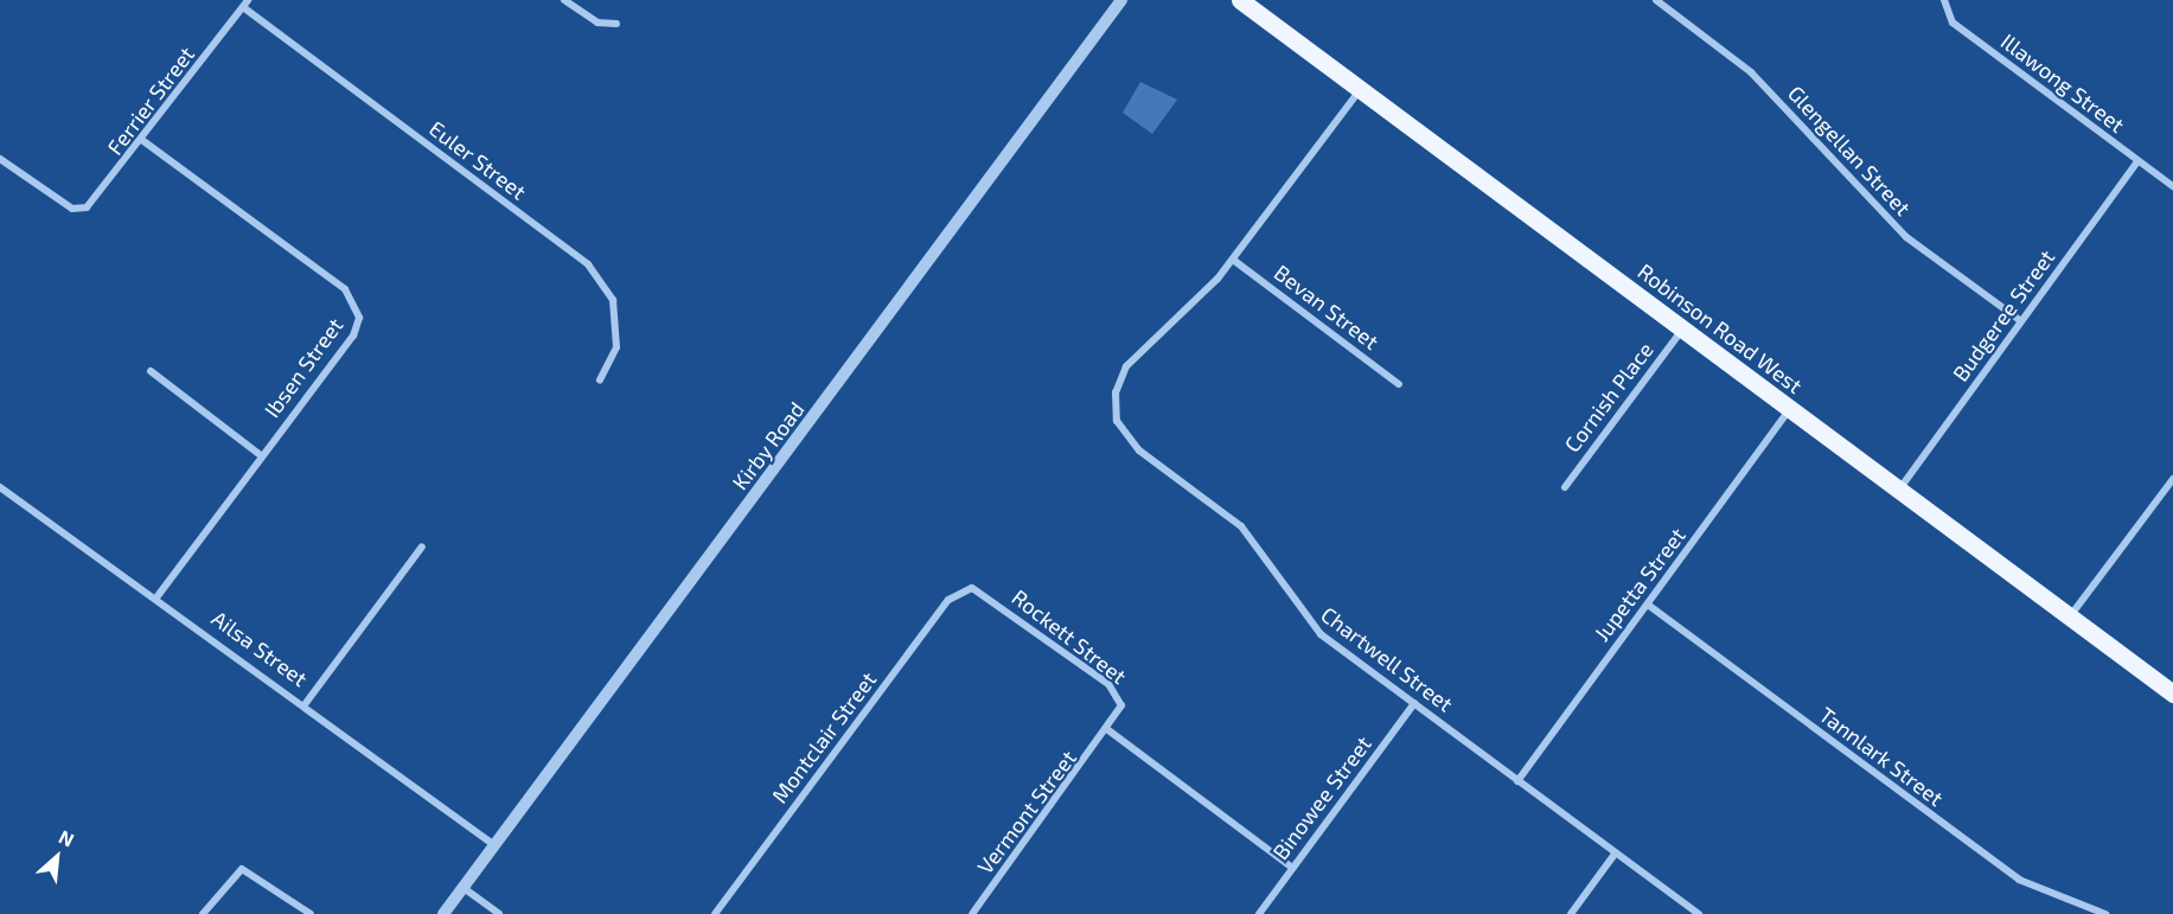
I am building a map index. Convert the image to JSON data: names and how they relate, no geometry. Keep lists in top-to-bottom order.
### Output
{
  "streets": {
    "main road": ["Robinson Road West"],
    "street": [
      "Illawong Street",
      "Ferrier Street",
      "Glengellan Street",
      "Euler Street",
      "Bevan Street",
      "Budgeree Street",
      "Ibsen Street",
      "Cornish Place",
      "Kirby Road",
      "Jupetta Street",
      "Rockett Street",
      "Ailsa Street",
      "Chartwell Street",
      "Montclair Street",
      "Tannlark Street",
      "Binowee Street",
      "Vermont Street"
    ]
  },
  "crossings": [
    ["Illawong Street", "Budgeree Street"],
    ["Ferrier Street", "Euler Street"],
    ["Ferrier Street", "Ibsen Street"],
    ["Glengellan Street", "Budgeree Street"],
    ["Bevan Street", "Chartwell Street"],
    ["Budgeree Street", "Robinson Road West"],
    ["Robinson Road West", "Cornish Place"],
    ["Robinson Road West", "Jupetta Street"],
    ["Robinson Road West", "Chartwell Street"],
    ["Ibsen Street", "Ailsa Street"],
    ["Kirby Road", "Ailsa Street"],
    ["Jupetta Street", "Chartwell Street"],
    ["Jupetta Street", "Tannlark Street"],
    ["Rockett Street", "Montclair Street"],
    ["Rockett Street", "Vermont Street"],
    ["Chartwell Street", "Binowee Street"]
  ],
  "north": "top right"
}
